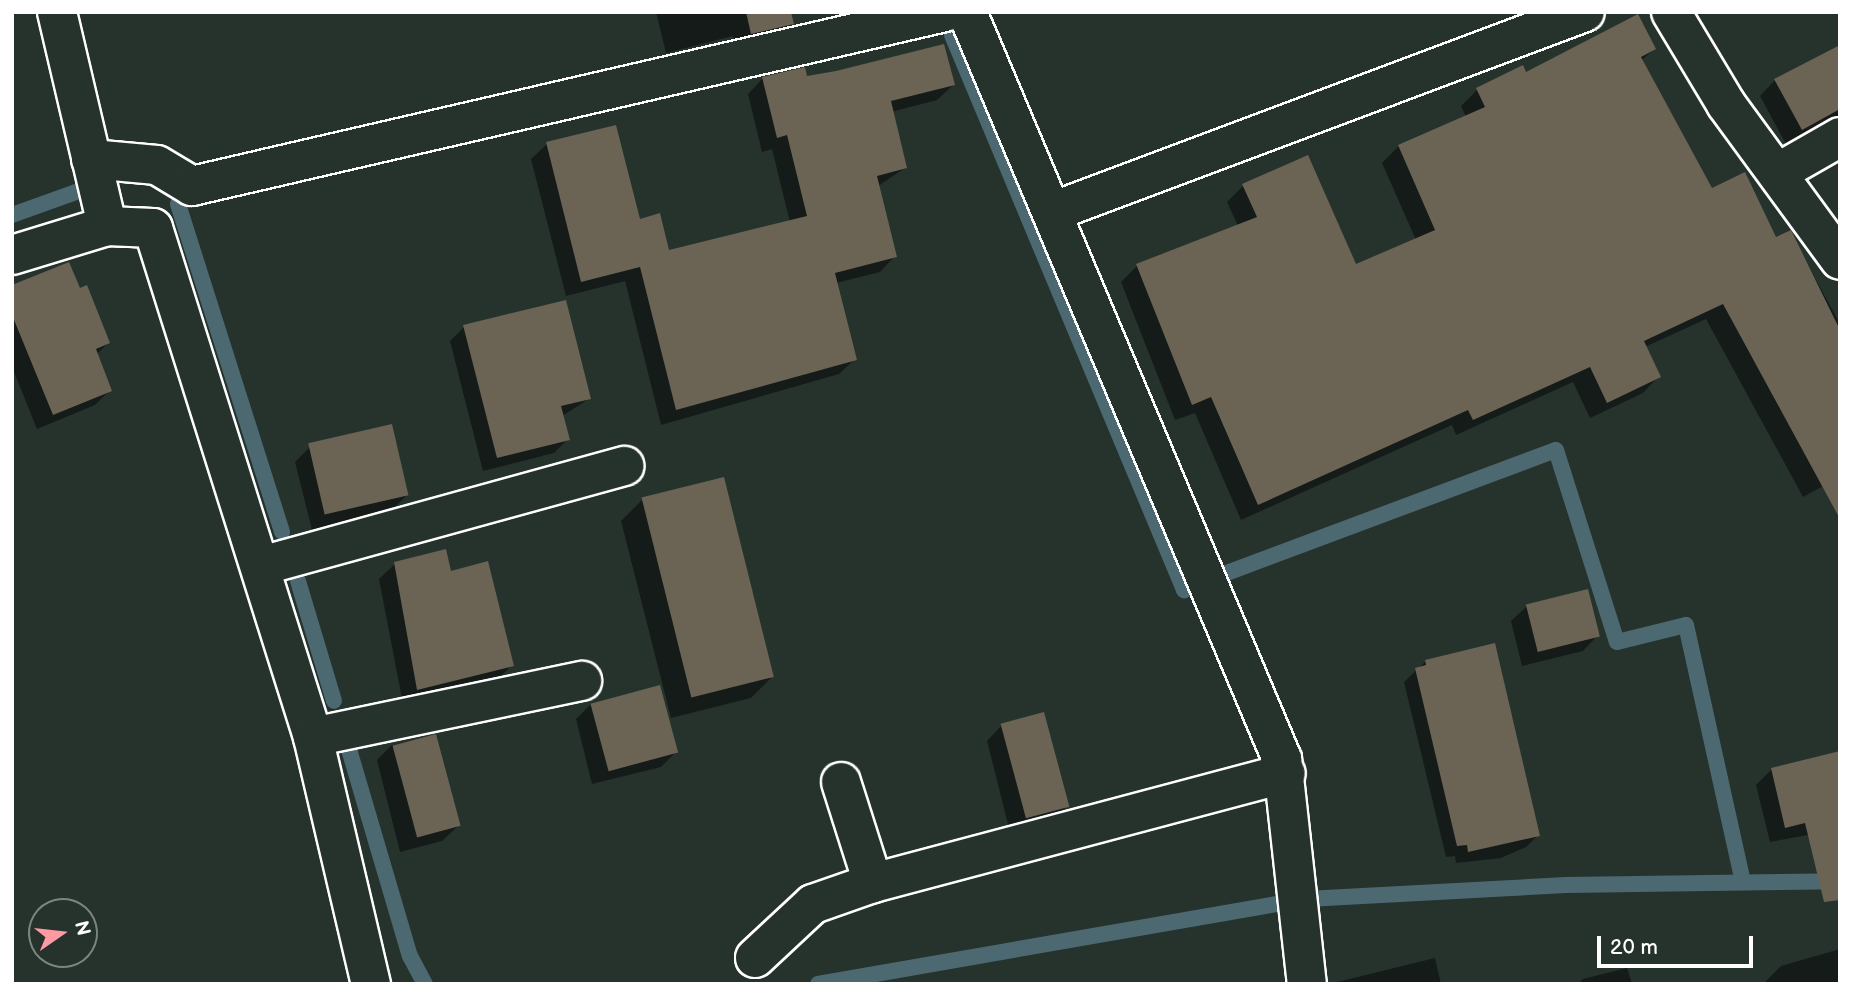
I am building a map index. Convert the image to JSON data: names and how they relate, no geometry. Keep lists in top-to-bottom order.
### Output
{
  "scale_bar": "20 m",
  "north": "right"
}
